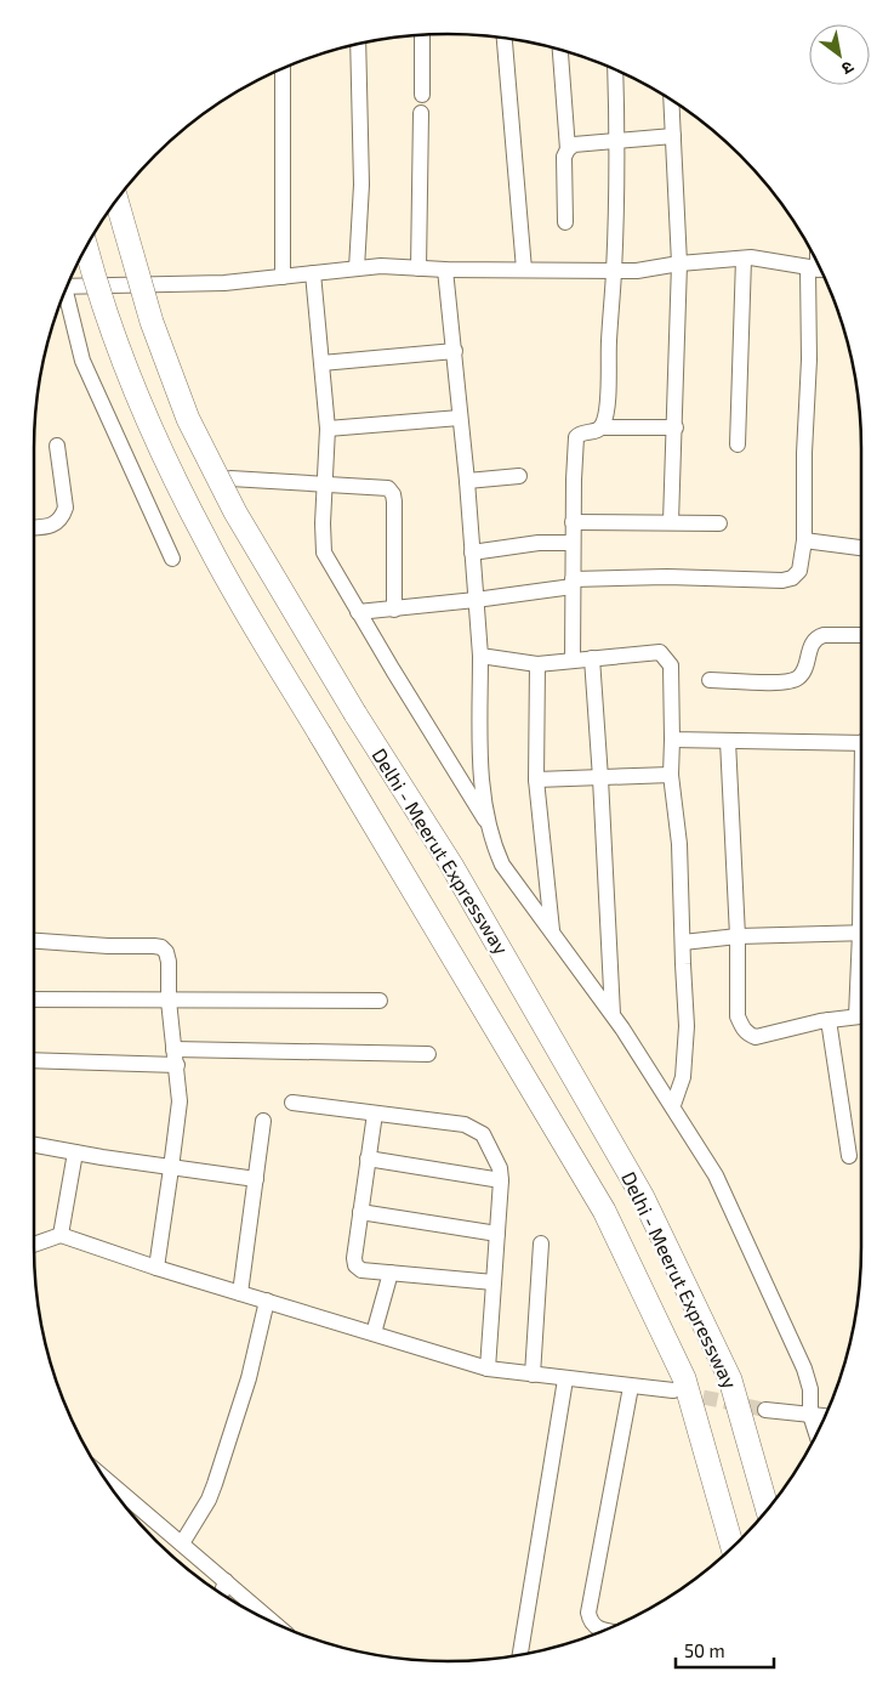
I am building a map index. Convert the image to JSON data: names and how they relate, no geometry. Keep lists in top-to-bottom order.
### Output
{
  "streets": {
    "highway": ["Delhi - Meerut Expressway"]
  },
  "scale_bar": "50 m",
  "north": "bottom right"
}
